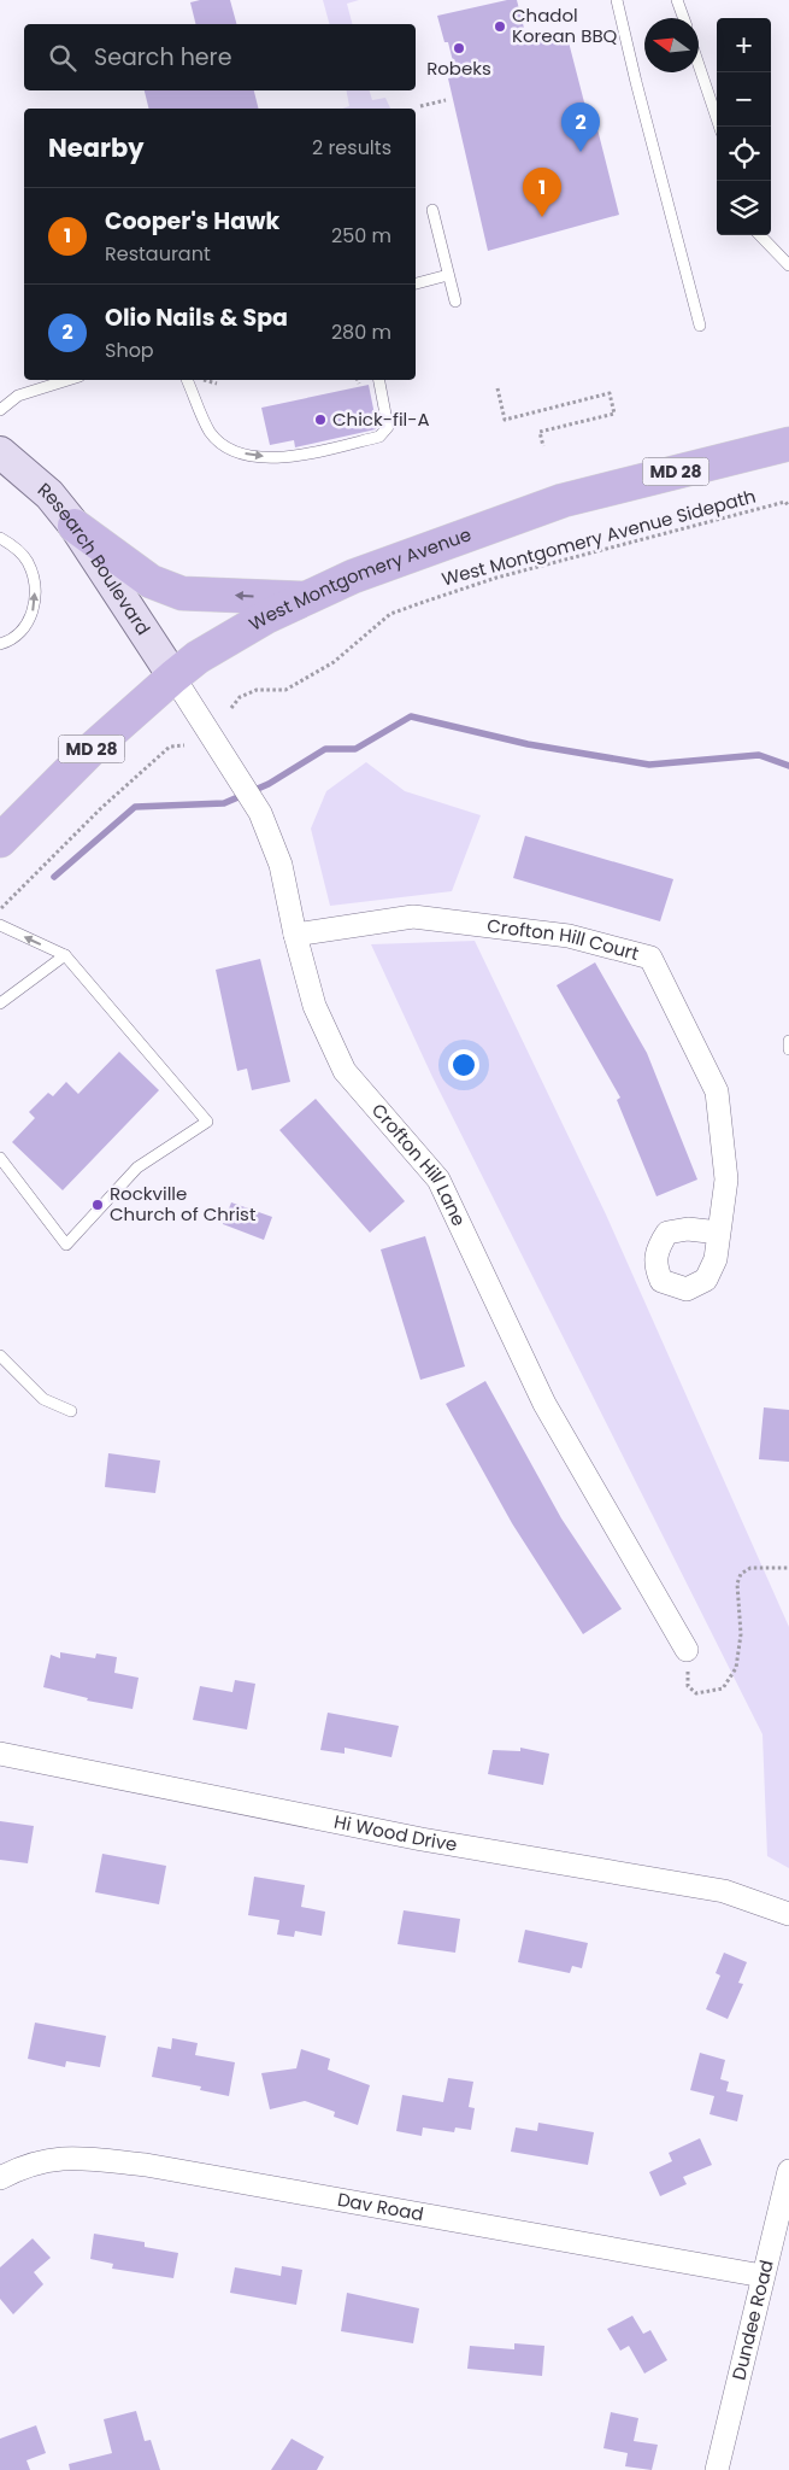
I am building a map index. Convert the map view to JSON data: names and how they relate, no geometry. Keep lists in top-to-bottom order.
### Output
{
  "streets": {
    "main road": ["MD 28", "West Montgomery Avenue"],
    "street": [
      "Research Boulevard",
      "Crofton Hill Court",
      "Crofton Hill Lane",
      "Hi Wood Drive",
      "Dav Road",
      "Dundee Road"
    ],
    "path": ["West Montgomery Avenue Sidepath"]
  },
  "crossings": [
    ["Research Boulevard", "West Montgomery Avenue"],
    ["Research Boulevard", "Crofton Hill Lane"],
    ["West Montgomery Avenue", "Crofton Hill Lane"],
    ["Crofton Hill Court", "Crofton Hill Lane"],
    ["Dav Road", "Dundee Road"]
  ],
  "places": [
    "Chadol Korean BBQ",
    "Robeks",
    "Chick-fil-A",
    "Rockville Church of Christ"
  ],
  "north": "left",
  "page": {
    "map_buttons": ["+", "−"],
    "search": "Search here",
    "pins": ["2", "1"],
    "heading": ["Nearby", "2 results"],
    "list": [
      {
        "mark": "1",
        "name": "Cooper's Hawk",
        "note": "Restaurant",
        "value": "250 m"
      },
      {
        "mark": "2",
        "name": "Olio Nails & Spa",
        "note": "Shop",
        "value": "280 m"
      }
    ]
  }
}
